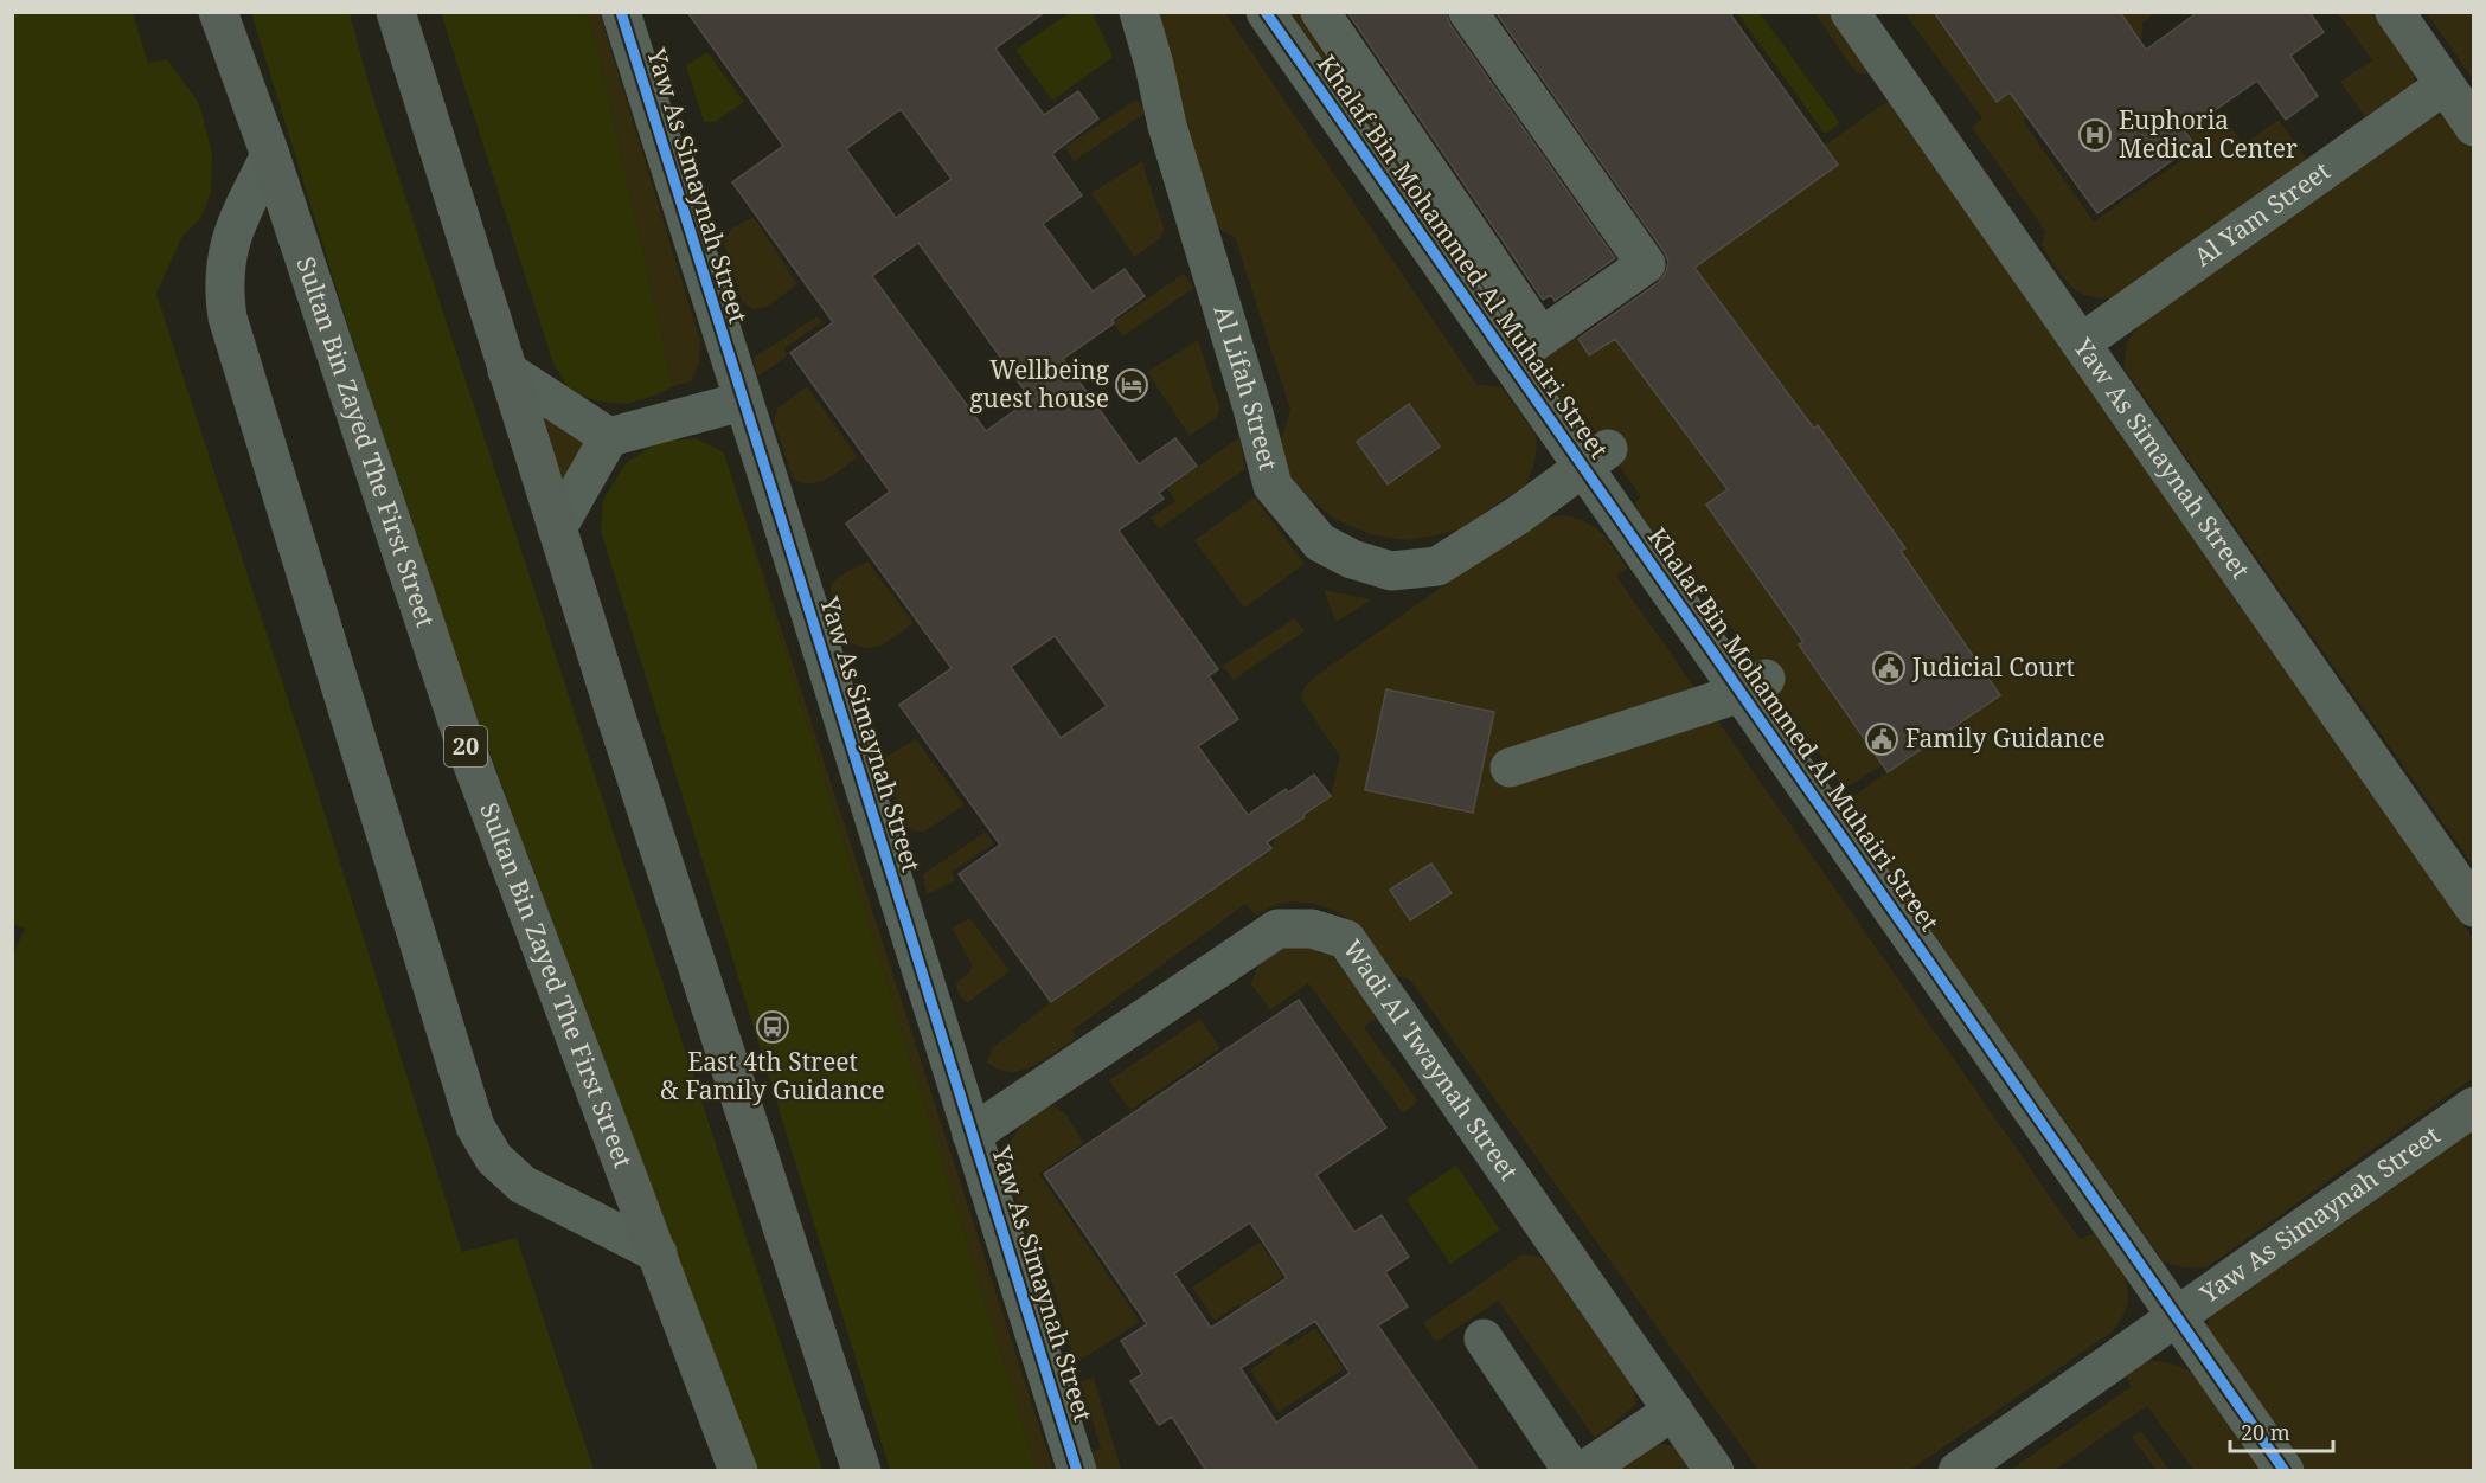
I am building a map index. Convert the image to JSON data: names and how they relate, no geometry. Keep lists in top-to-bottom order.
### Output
{
  "streets": {
    "main road": ["Sultan Bin Zayed The First Street", "20"],
    "street": [
      "Yaw As Simaynah Street",
      "Al Yam Street",
      "Khalaf Bin Mohammed Al Muhairi Street",
      "Al Lifah Street",
      "Wadi Al 'Iwaynah Street"
    ]
  },
  "crossings": [
    ["Yaw As Simaynah Street", "Al Yam Street"],
    ["Yaw As Simaynah Street", "Khalaf Bin Mohammed Al Muhairi Street"],
    ["Yaw As Simaynah Street", "Wadi Al 'Iwaynah Street"],
    ["Khalaf Bin Mohammed Al Muhairi Street", "Al Lifah Street"]
  ],
  "places": {
    "hospital": ["Euphoria Medical Center"],
    "hotel": ["Wellbeing guest house"],
    "public building": ["Judicial Court", "Family Guidance"],
    "bus stop": ["East 4th Street & Family Guidance"]
  },
  "scale_bar": "20 m"
}
